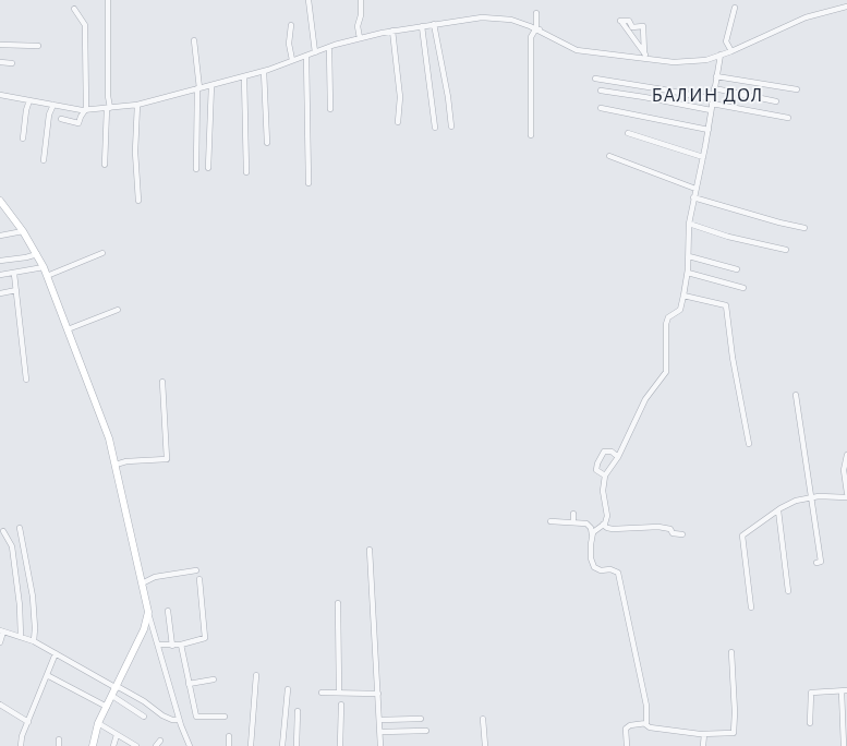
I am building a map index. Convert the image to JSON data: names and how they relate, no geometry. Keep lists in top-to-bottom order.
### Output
{
  "districts": ["БАЛИН ДОЛ"]
}
